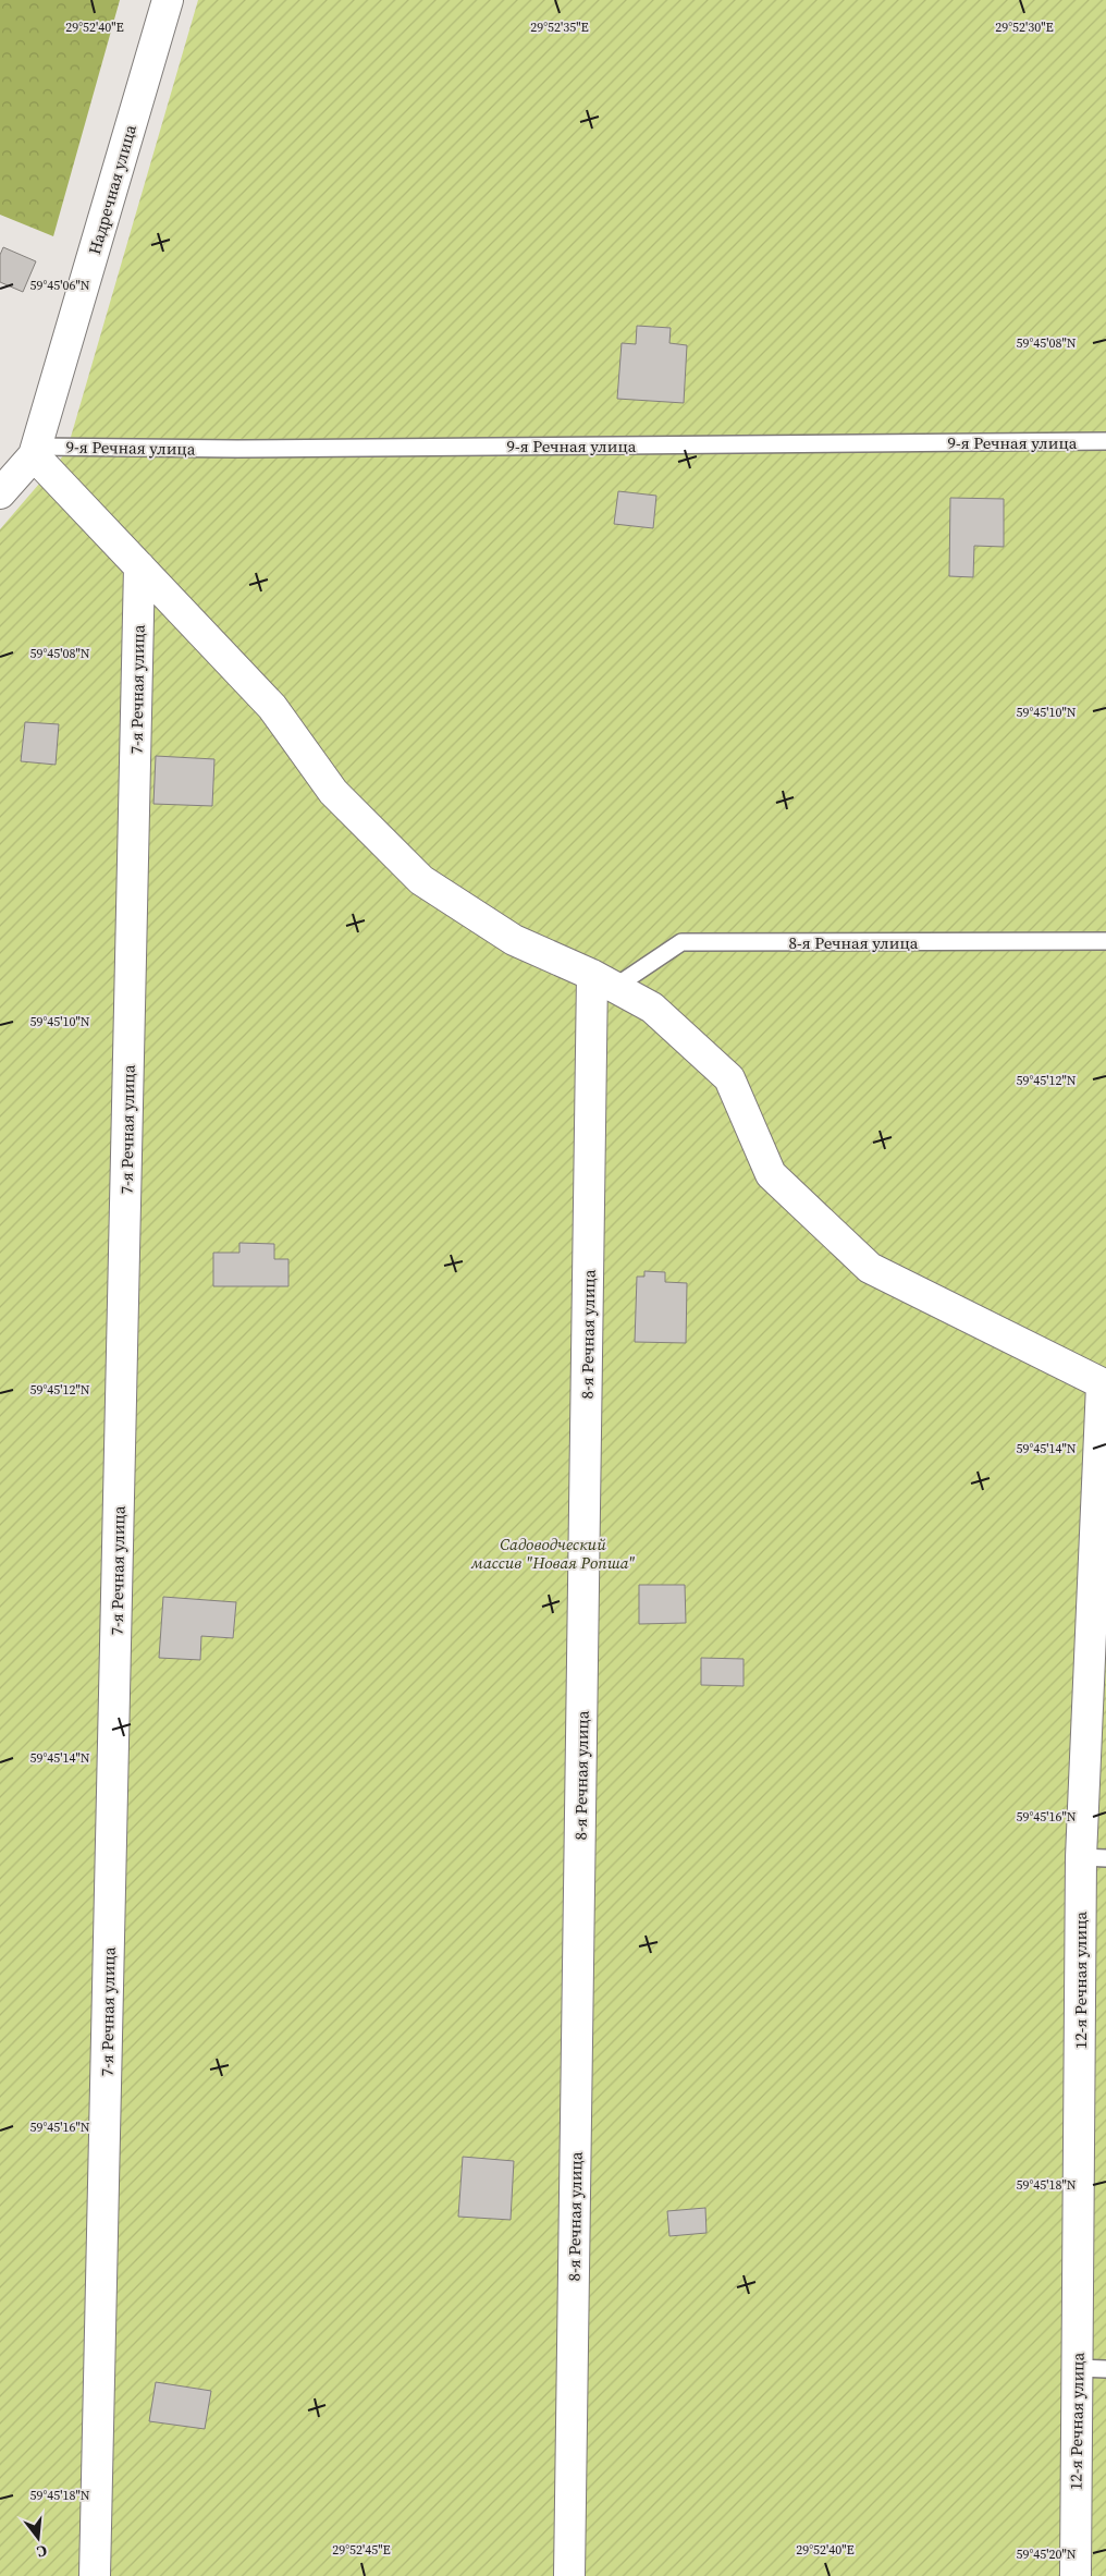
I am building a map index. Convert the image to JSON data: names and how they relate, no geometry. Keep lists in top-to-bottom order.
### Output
{
  "streets": {
    "street": [
      "Надречная улица",
      "7-я Речная улица",
      "8-я Речная улица",
      "12-я Речная улица"
    ],
    "lane": ["9-я Речная улица"]
  },
  "crossings": [
    ["Надречная улица", "9-я Речная улица"]
  ],
  "parks": ["Садоводческий массив \"Новая Ропша\""],
  "north": "bottom",
  "coordinates": [
    "29°52'40\"E",
    "29°52'35\"E",
    "29°52'30\"E",
    "59°45'06\"N",
    "59°45'08\"N",
    "59°45'10\"N",
    "59°45'12\"N",
    "59°45'14\"N",
    "59°45'16\"N",
    "59°45'18\"N",
    "29°52'45\"E",
    "59°45'20\"N"
  ]
}
